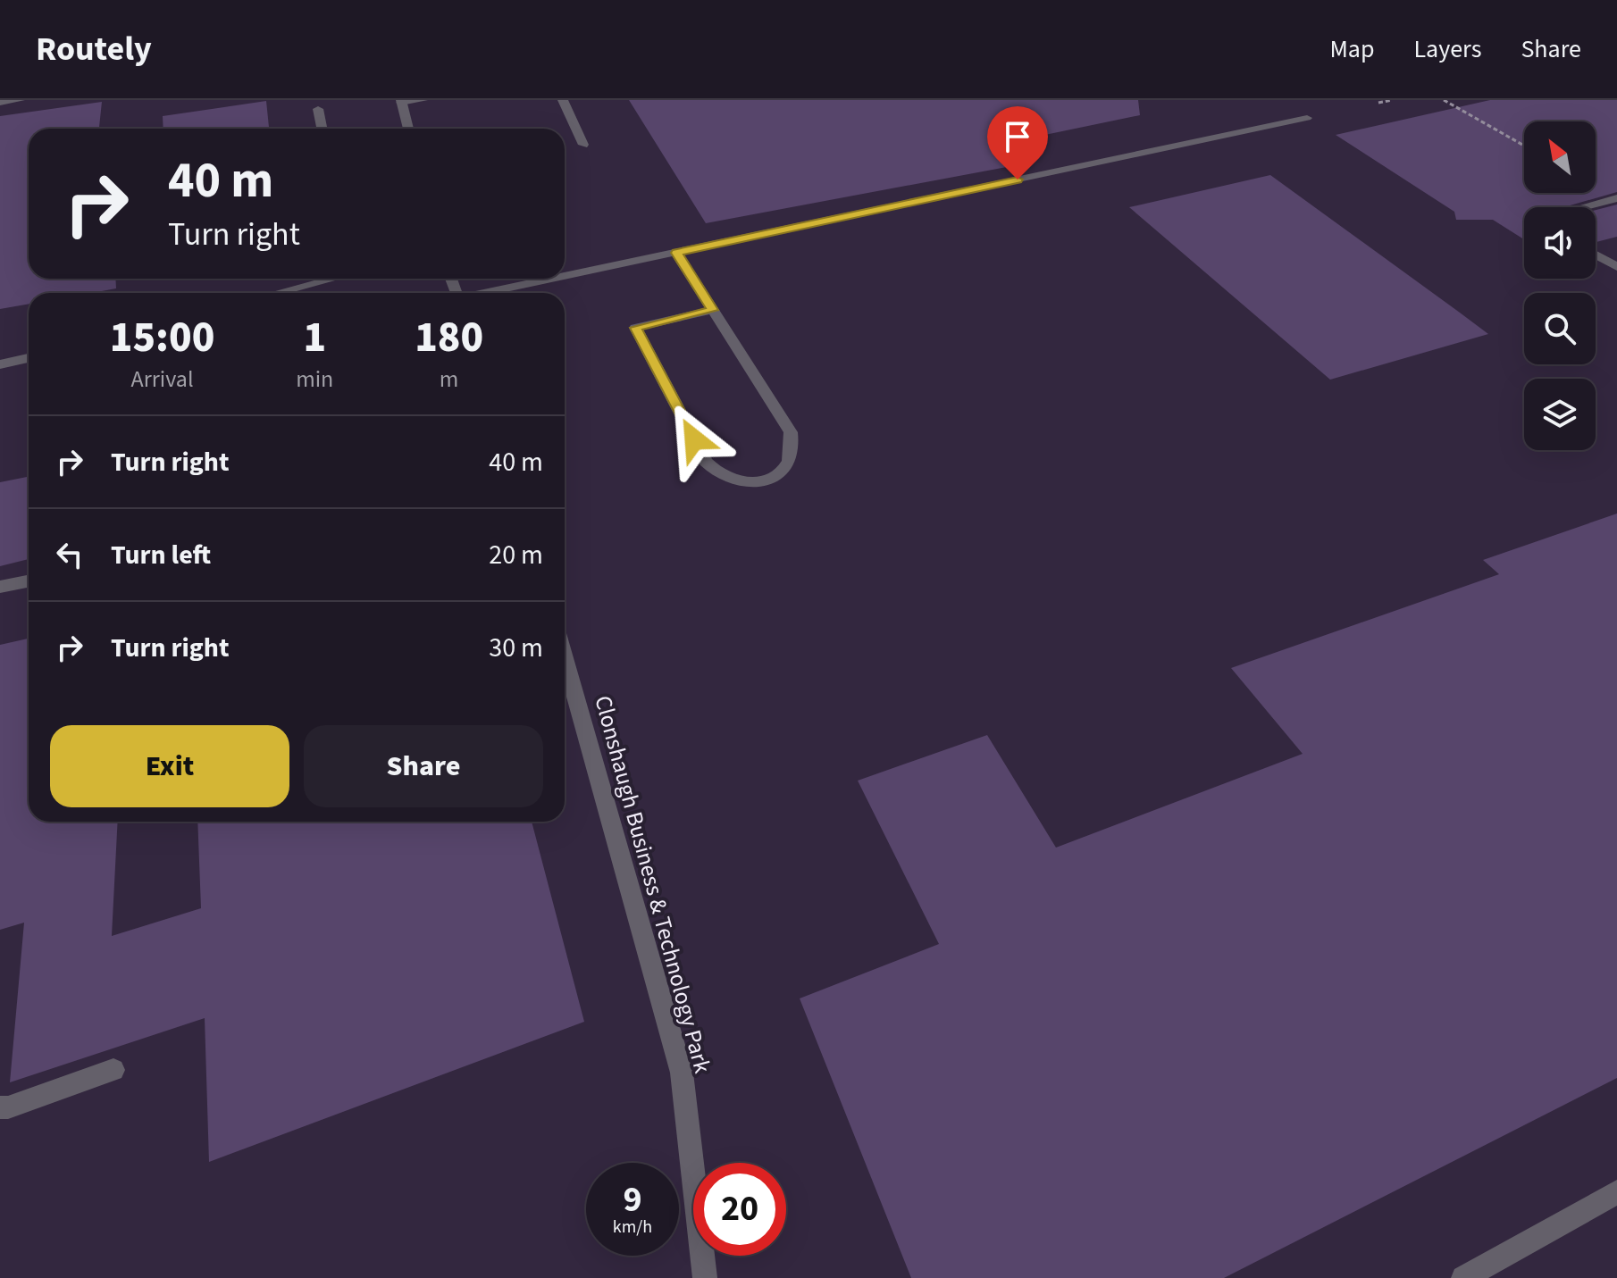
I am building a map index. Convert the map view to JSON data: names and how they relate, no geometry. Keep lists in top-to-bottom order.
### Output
{
  "streets": {
    "street": ["Clonshaugh Business & Technology Park"]
  },
  "north": "top left",
  "page": {
    "header": "Routely",
    "nav": ["Map", "Layers", "Share"],
    "turn": ["40 m", "Turn right"],
    "eta": [
      "15:00",
      "Arrival",
      "1",
      "min",
      "180",
      "m"
    ],
    "list": [
      {
        "name": "Turn right",
        "value": "40 m"
      },
      {
        "name": "Turn left",
        "value": "20 m"
      },
      {
        "name": "Turn right",
        "value": "30 m"
      }
    ],
    "buttons": ["Exit", "Share"],
    "speed": "9 km/h",
    "limit": "20"
  }
}
